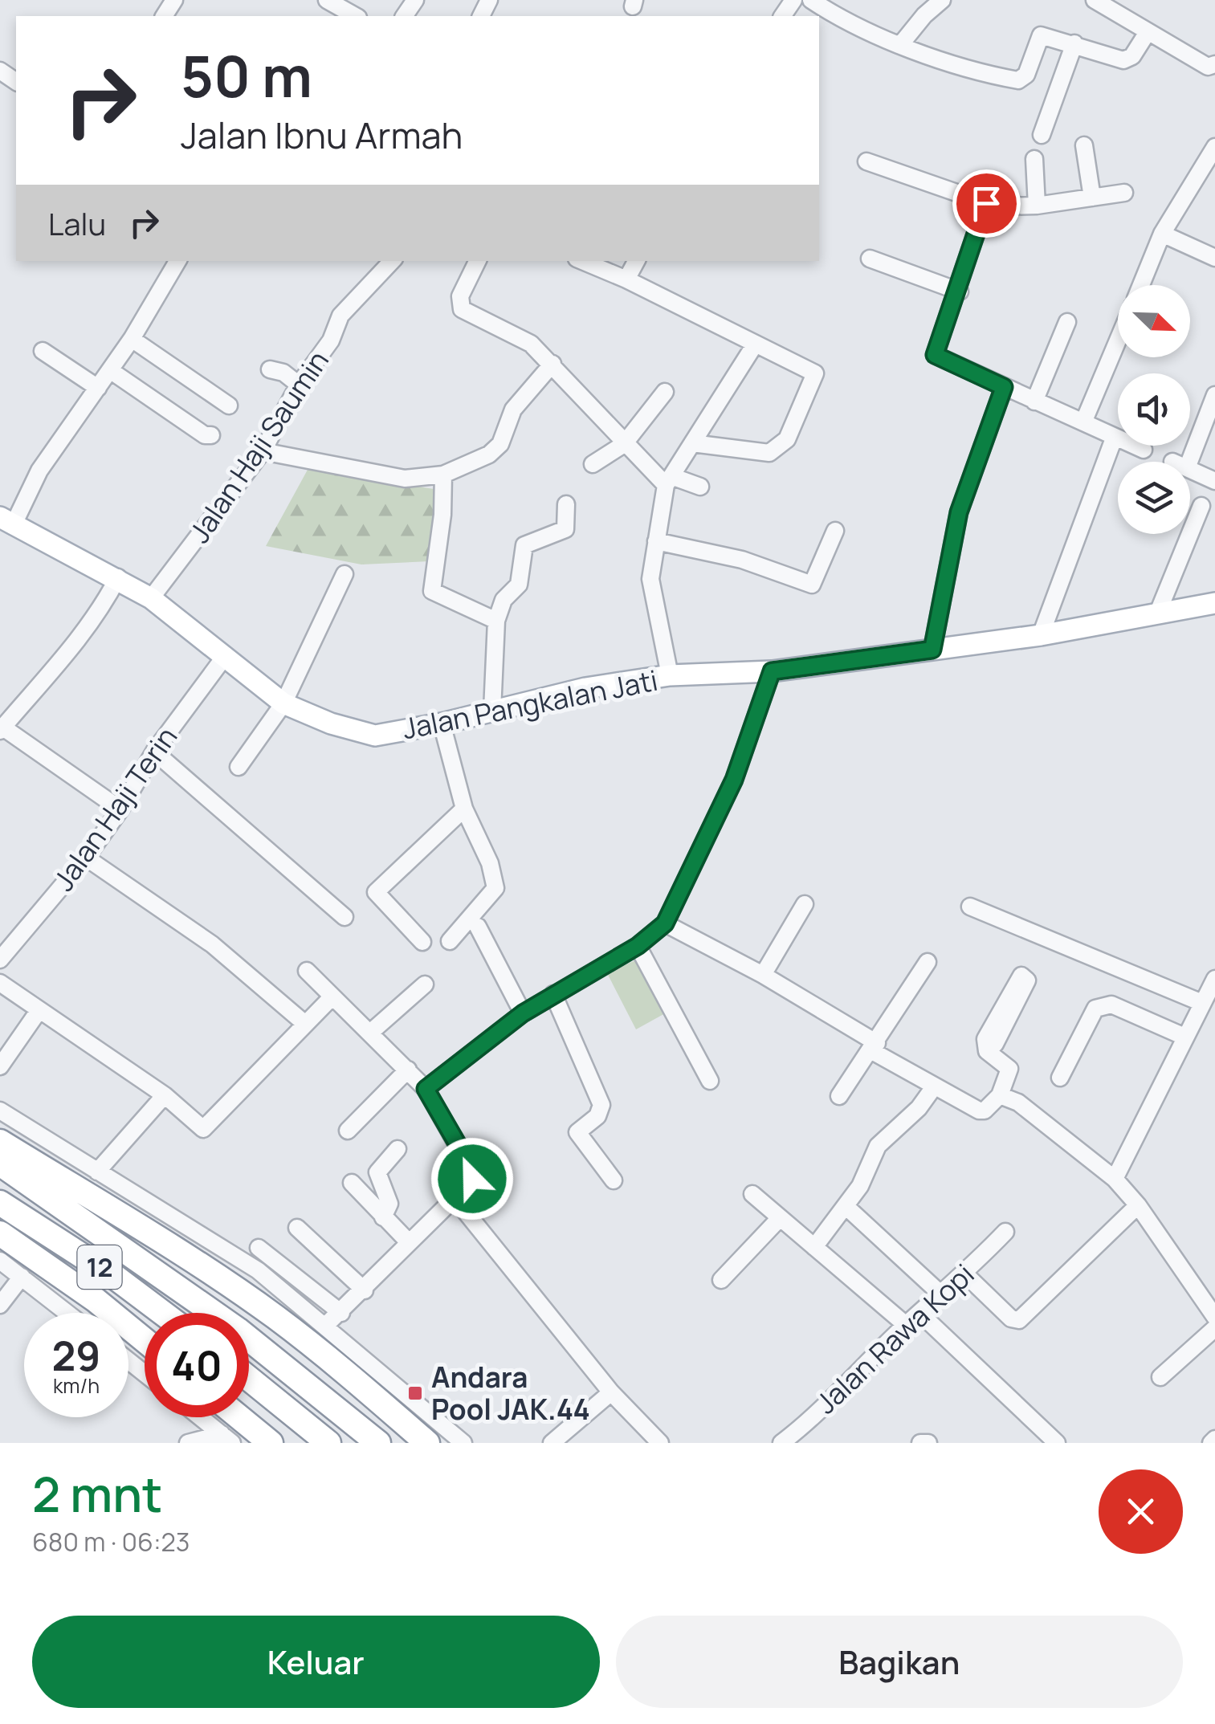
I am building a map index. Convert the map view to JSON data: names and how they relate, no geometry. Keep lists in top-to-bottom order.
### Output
{
  "streets": {
    "highway": ["12"],
    "main road": ["Jalan Pangkalan Jati"],
    "street": ["Jalan Haji Saumin", "Jalan Haji Terin", "Jalan Rawa Kopi"]
  },
  "crossings": [
    ["Jalan Haji Saumin", "Jalan Pangkalan Jati"],
    ["Jalan Pangkalan Jati", "Jalan Haji Terin"]
  ],
  "places": {
    "transit": ["Andara Pool JAK.44"]
  },
  "north": "bottom right",
  "page": {
    "turn": ["50 m", "Jalan Ibnu Armah"],
    "then": "Lalu",
    "speed": "29 km/h",
    "limit": "40",
    "heading": ["2 mnt", "680 m · 06:23"],
    "buttons": ["Keluar", "Bagikan"]
  }
}
